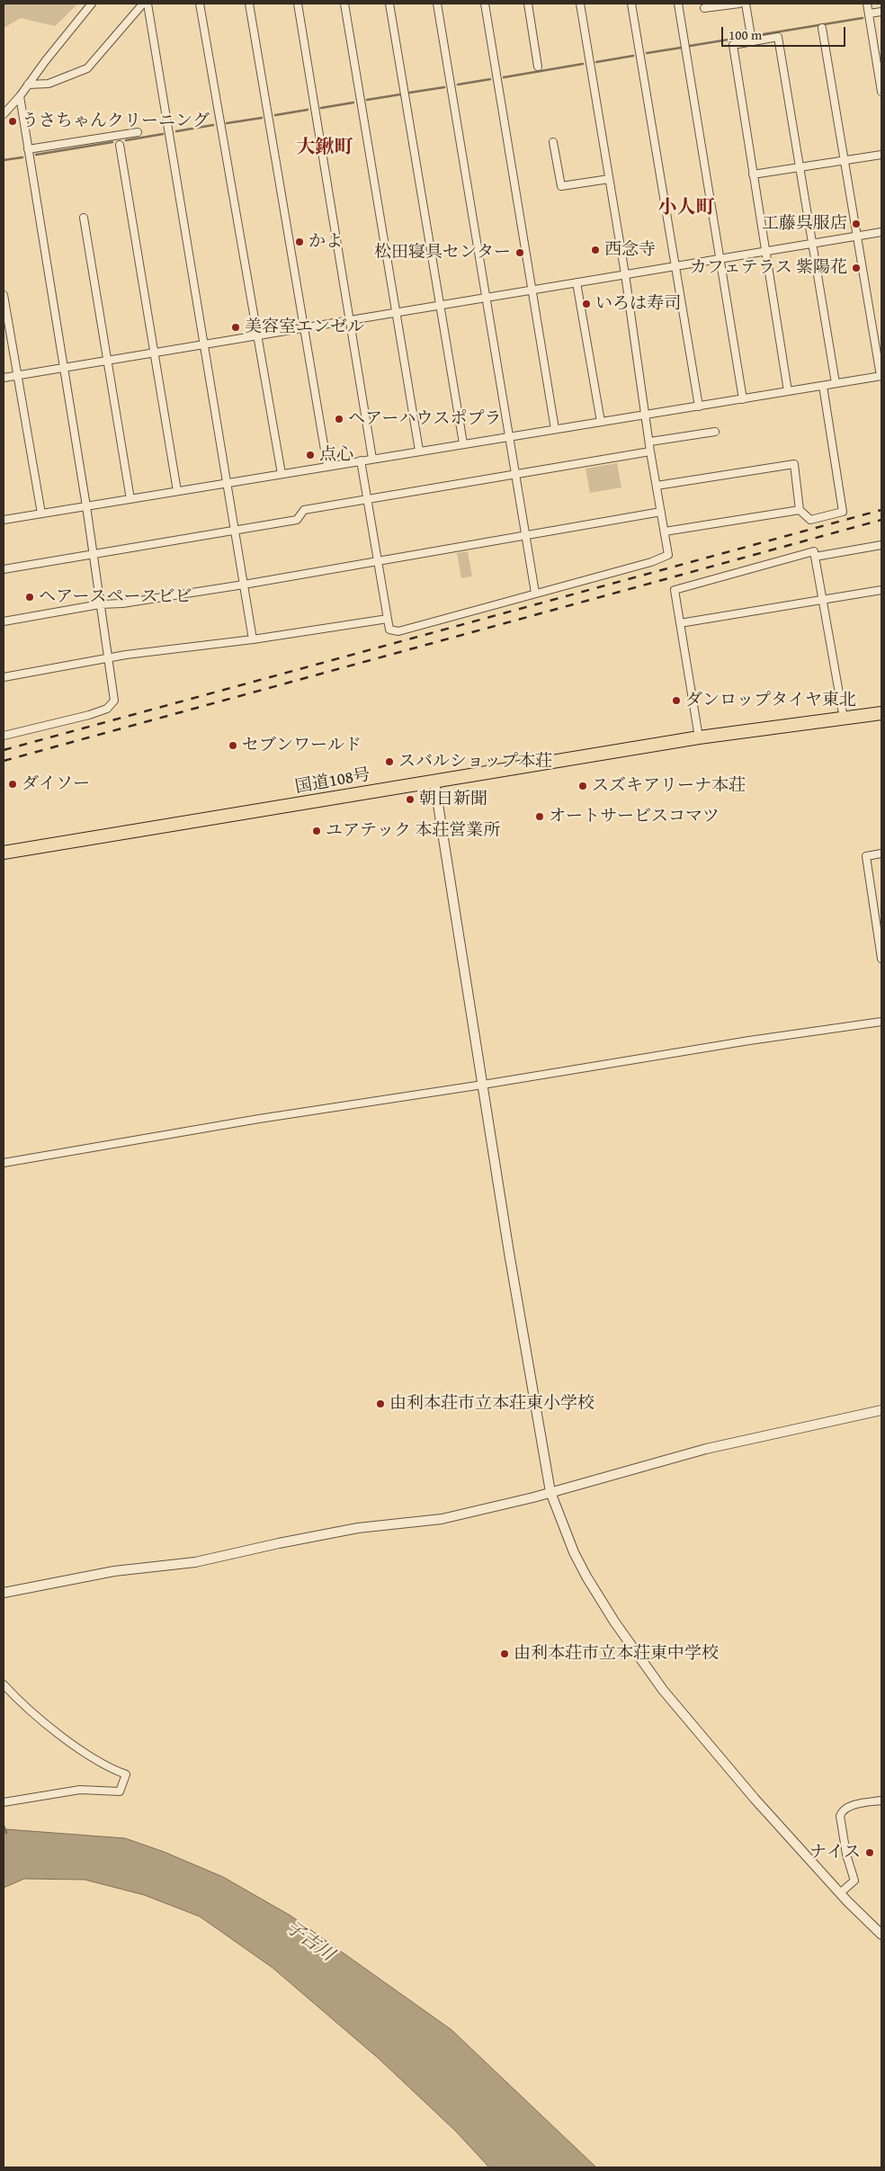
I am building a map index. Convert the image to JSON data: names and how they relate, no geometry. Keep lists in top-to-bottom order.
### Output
{
  "streets": {
    "highway": ["国道108号"]
  },
  "districts": ["大鍬町", "小人町"],
  "water": ["子吉川"],
  "places": [
    "うさちゃんクリーニング",
    "工藤呉服店",
    "かよ",
    "西念寺",
    "松田寝具センター",
    "カフェテラス 紫陽花",
    "いろは寿司",
    "美容室エンゼル",
    "ヘアーハウスポプラ",
    "点心",
    "ヘアースペースビビ",
    "ダンロップタイヤ東北",
    "セブンワールド",
    "スバルショップ本荘",
    "ダイソー",
    "スズキアリーナ本荘",
    "朝日新聞",
    "オートサービスコマツ",
    "ユアテック 本荘営業所",
    "由利本荘市立本荘東小学校",
    "由利本荘市立本荘東中学校",
    "ナイス"
  ],
  "scale_bar": "100 m"
}
